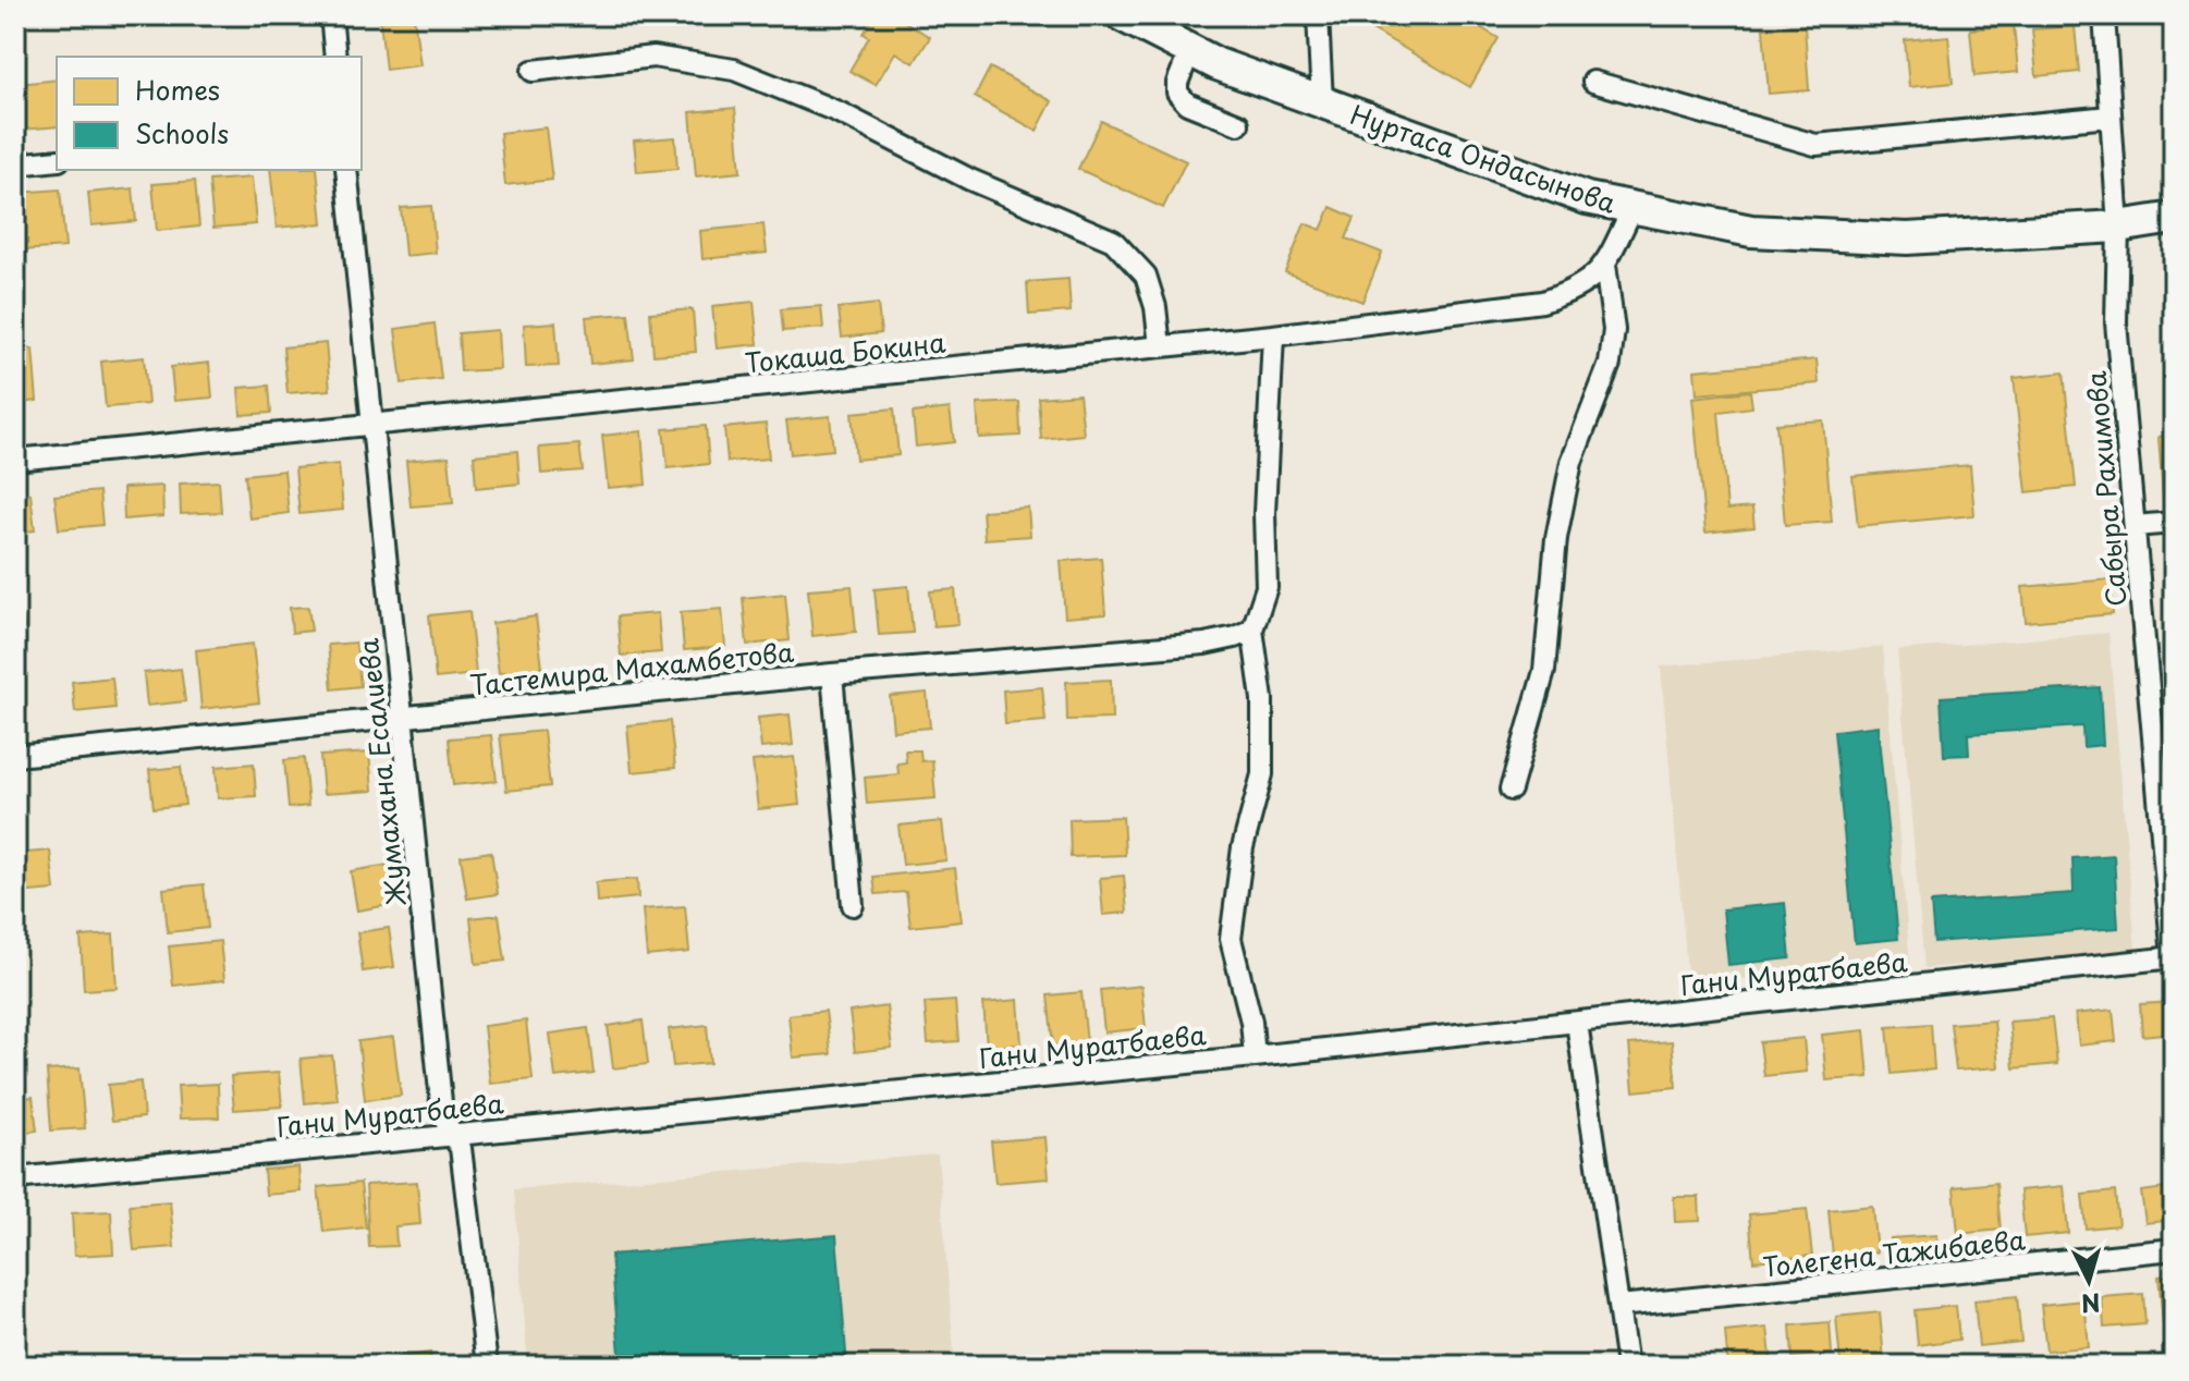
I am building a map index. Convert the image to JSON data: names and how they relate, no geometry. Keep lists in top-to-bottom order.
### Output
{
  "streets": {
    "main road": ["Нуртаса Ондасынова"],
    "street": [
      "Токаша Бокина",
      "Сабыра Рахимова",
      "Тастемира Махамбетова",
      "Жумахана Есалиева",
      "Гани Муратбаева",
      "Толегена Тажибаева"
    ]
  },
  "crossings": [
    ["Нуртаса Ондасынова", "Токаша Бокина"],
    ["Нуртаса Ондасынова", "Сабыра Рахимова"],
    ["Токаша Бокина", "Жумахана Есалиева"],
    ["Сабыра Рахимова", "Гани Муратбаева"],
    ["Тастемира Махамбетова", "Жумахана Есалиева"],
    ["Жумахана Есалиева", "Гани Муратбаева"]
  ],
  "legend": ["Homes", "Schools"],
  "north": "bottom"
}
